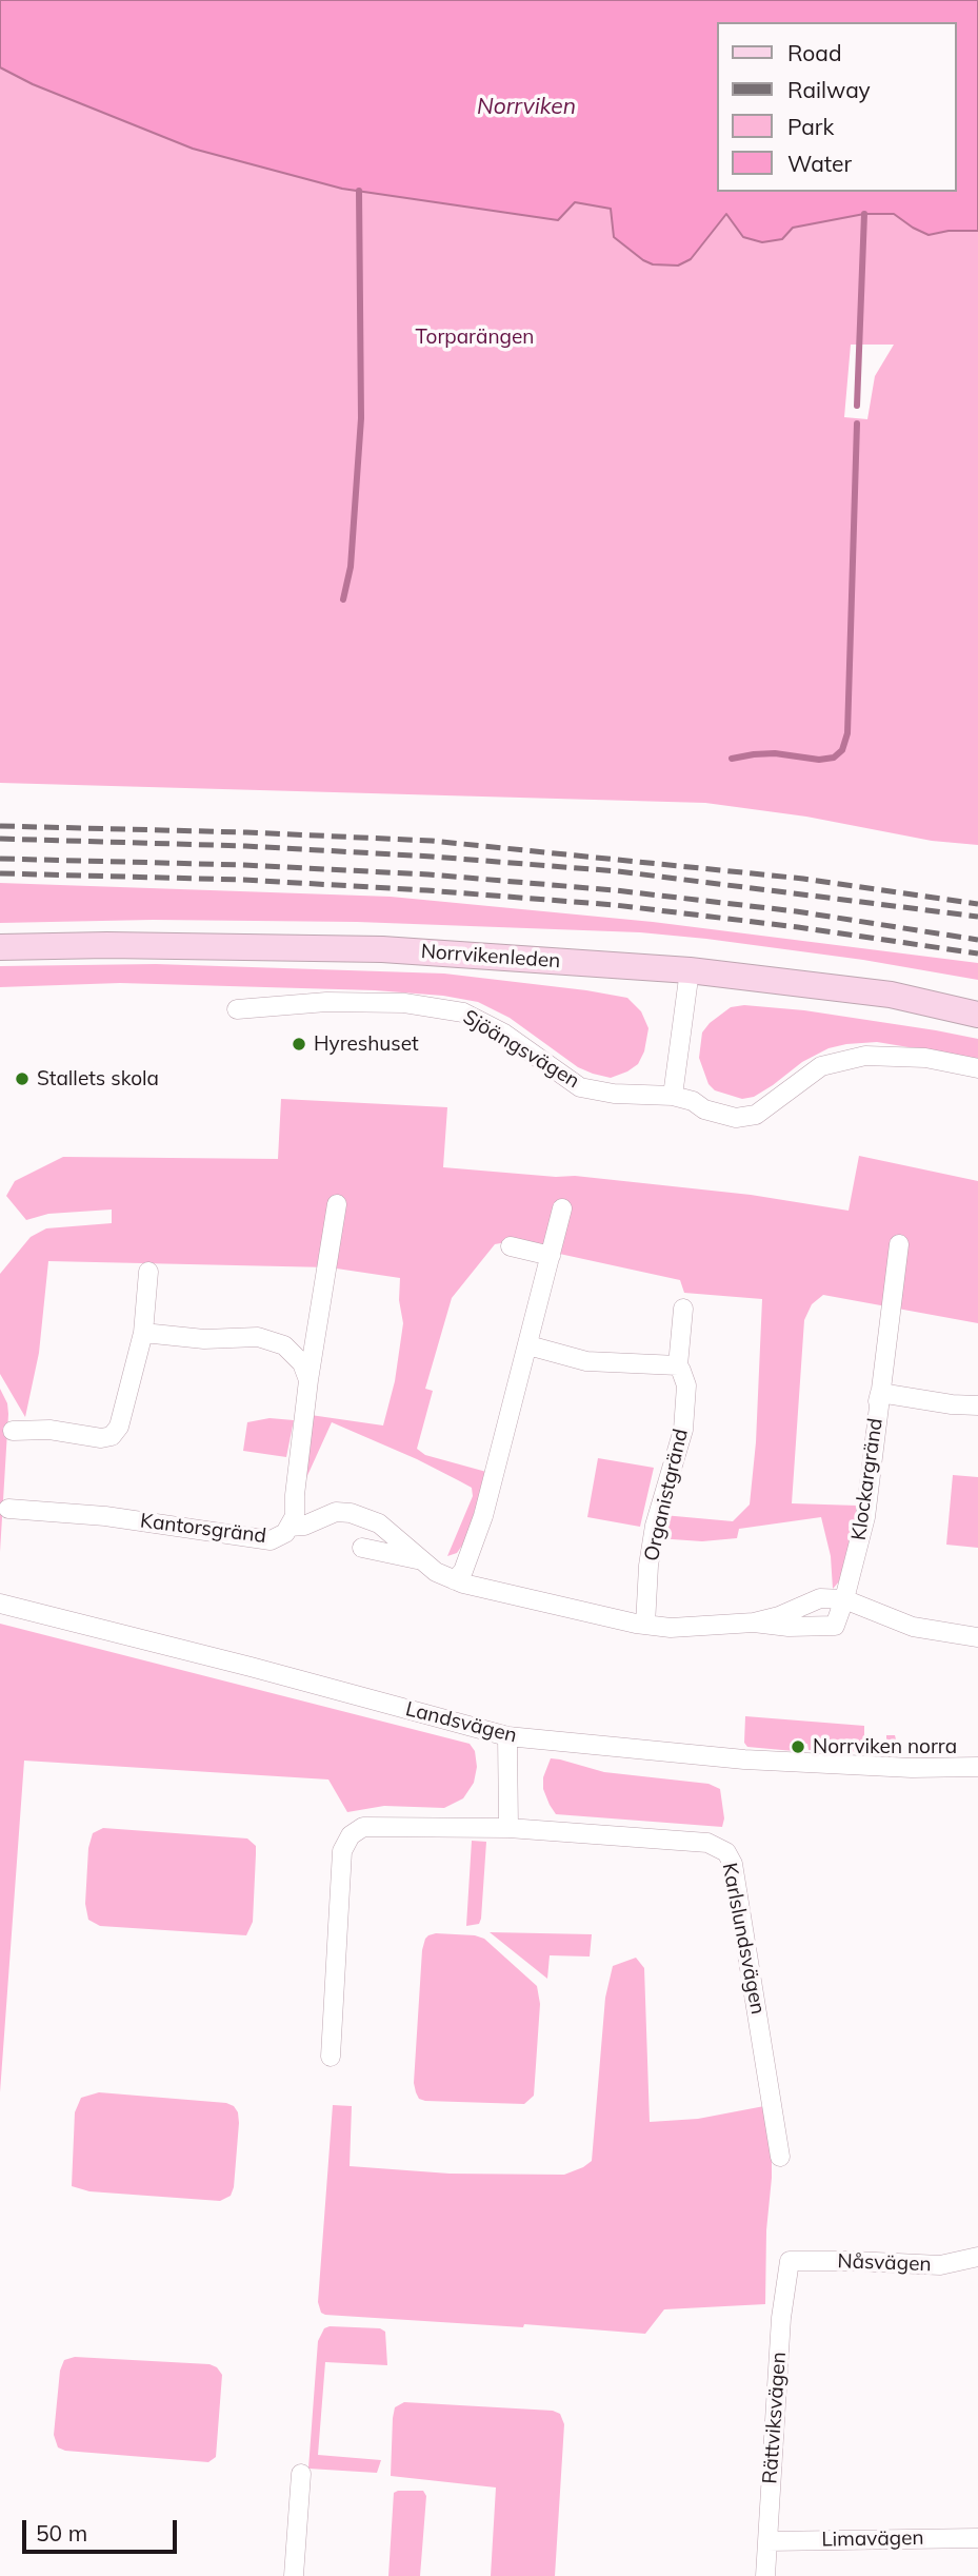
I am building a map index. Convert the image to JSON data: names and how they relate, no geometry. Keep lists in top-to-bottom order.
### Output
{
  "streets": {
    "main road": ["Norrvikenleden"],
    "street": [
      "Sjöängsvägen",
      "Klockargränd",
      "Organistgränd",
      "Kantorsgränd",
      "Landsvägen",
      "Karlslundsvägen",
      "Nåsvägen",
      "Rättviksvägen",
      "Limavägen"
    ]
  },
  "crossings": [
    ["Nåsvägen", "Rättviksvägen"],
    ["Rättviksvägen", "Limavägen"]
  ],
  "water": ["Norrviken"],
  "parks": ["Torparängen"],
  "places": ["Hyreshuset", "Stallets skola", "Norrviken norra"],
  "legend": [
    "Road",
    "Railway",
    "Park",
    "Water"
  ],
  "scale_bar": "50 m"
}
